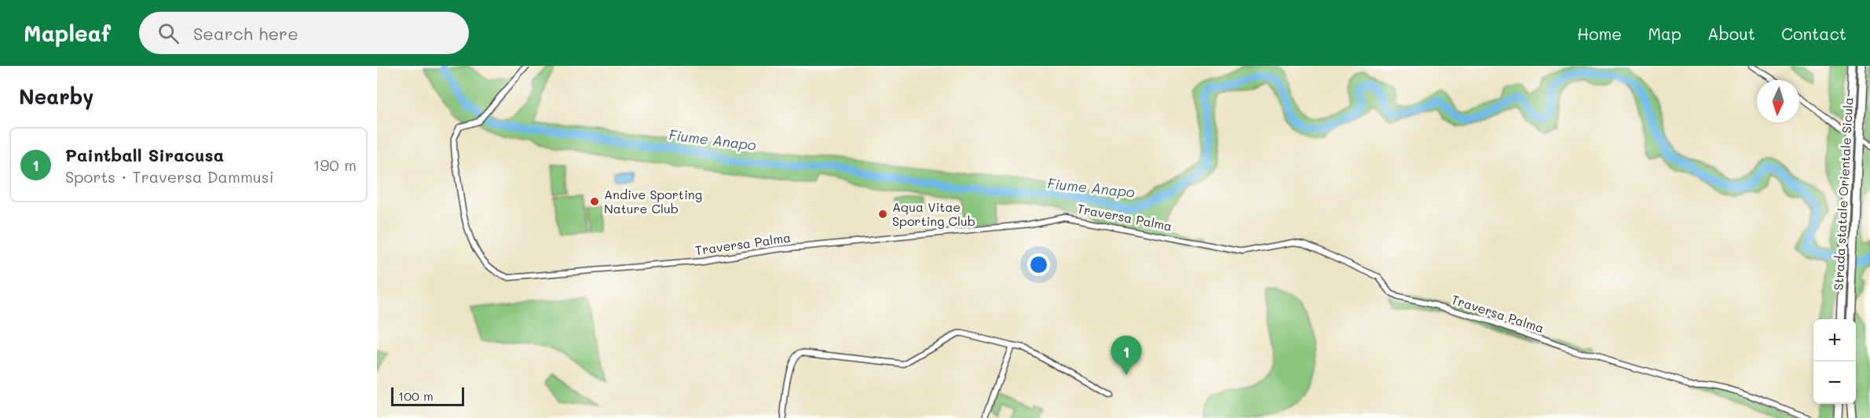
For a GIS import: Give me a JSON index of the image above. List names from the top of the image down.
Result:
{
  "streets": {
    "highway": ["Strada statale Orientale Sicula"],
    "street": ["Traversa Palma"]
  },
  "water": ["Fiume Anapo"],
  "places": ["Andive Sporting Nature Club", "Aqua Vitae Sporting Club"],
  "scale_bar": "100 m",
  "north": "bottom",
  "page": {
    "header": "Mapleaf",
    "search": "Search here",
    "nav": [
      "Home",
      "Map",
      "About",
      "Contact"
    ],
    "heading": "Nearby",
    "list": [
      {
        "mark": "1",
        "name": "Paintball Siracusa",
        "note": "Sports · Traversa Dammusi",
        "value": "190 m"
      }
    ],
    "map_buttons": ["+", "−"],
    "pins": "1",
    "scale": "100 m"
  }
}
